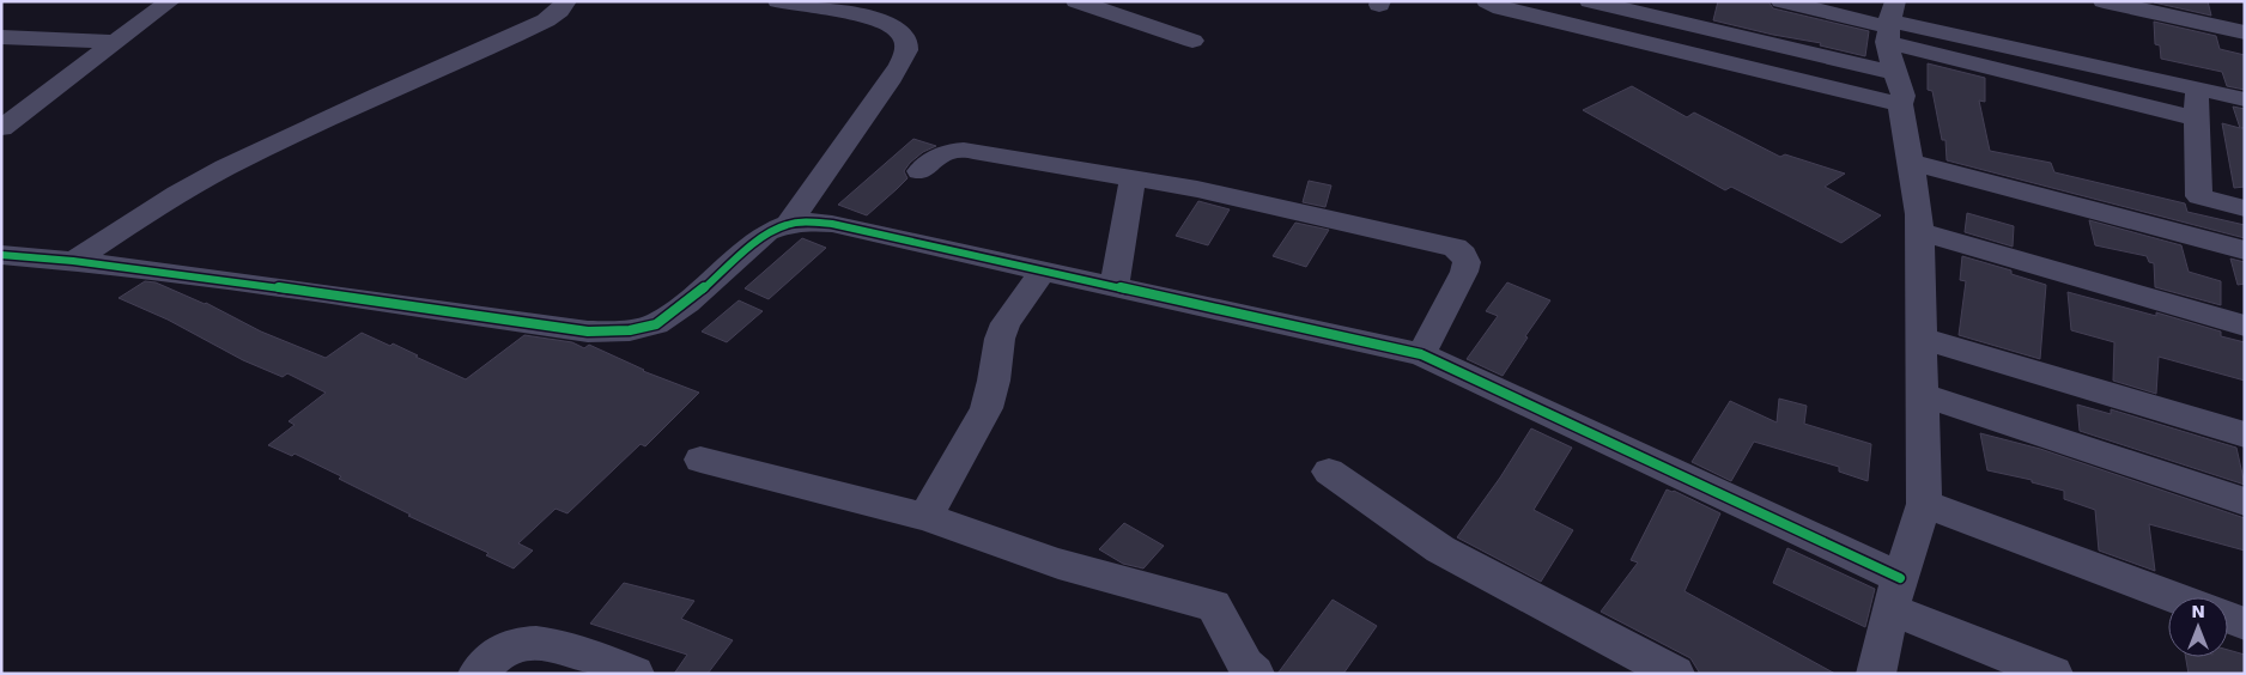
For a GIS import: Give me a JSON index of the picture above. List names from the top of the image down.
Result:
{
  "north": "top"
}
